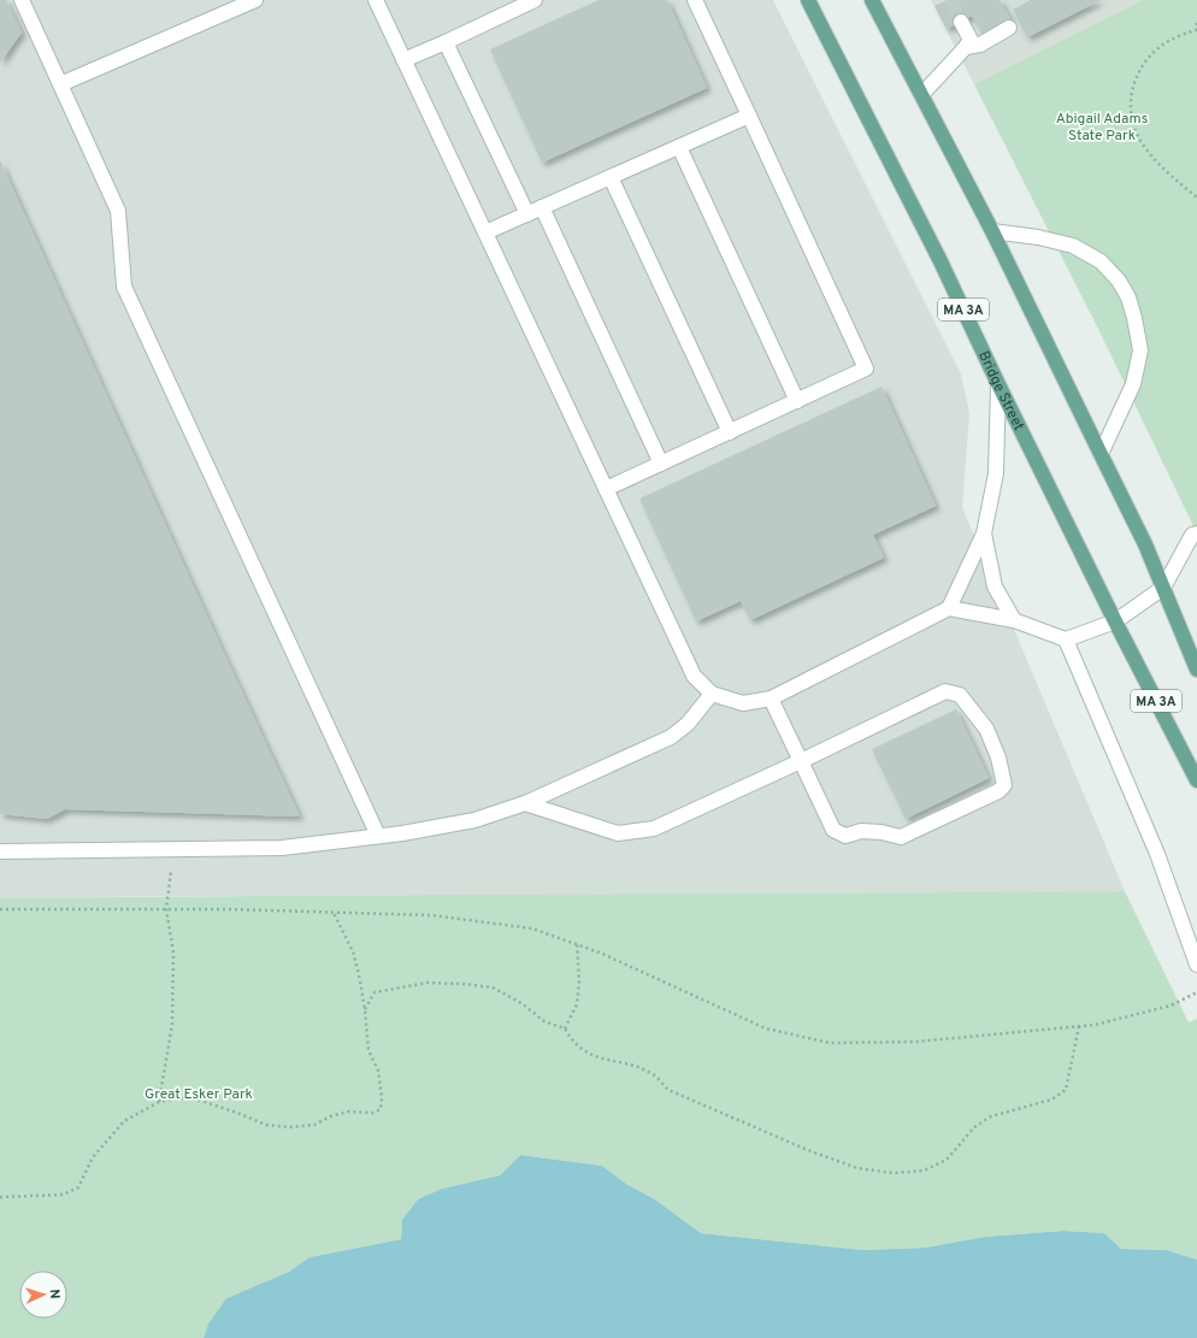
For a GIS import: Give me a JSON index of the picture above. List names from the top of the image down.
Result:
{
  "streets": {
    "main road": ["MA 3A", "Bridge Street"]
  },
  "parks": ["Abigail Adams State Park", "Great Esker Park"],
  "north": "right"
}
